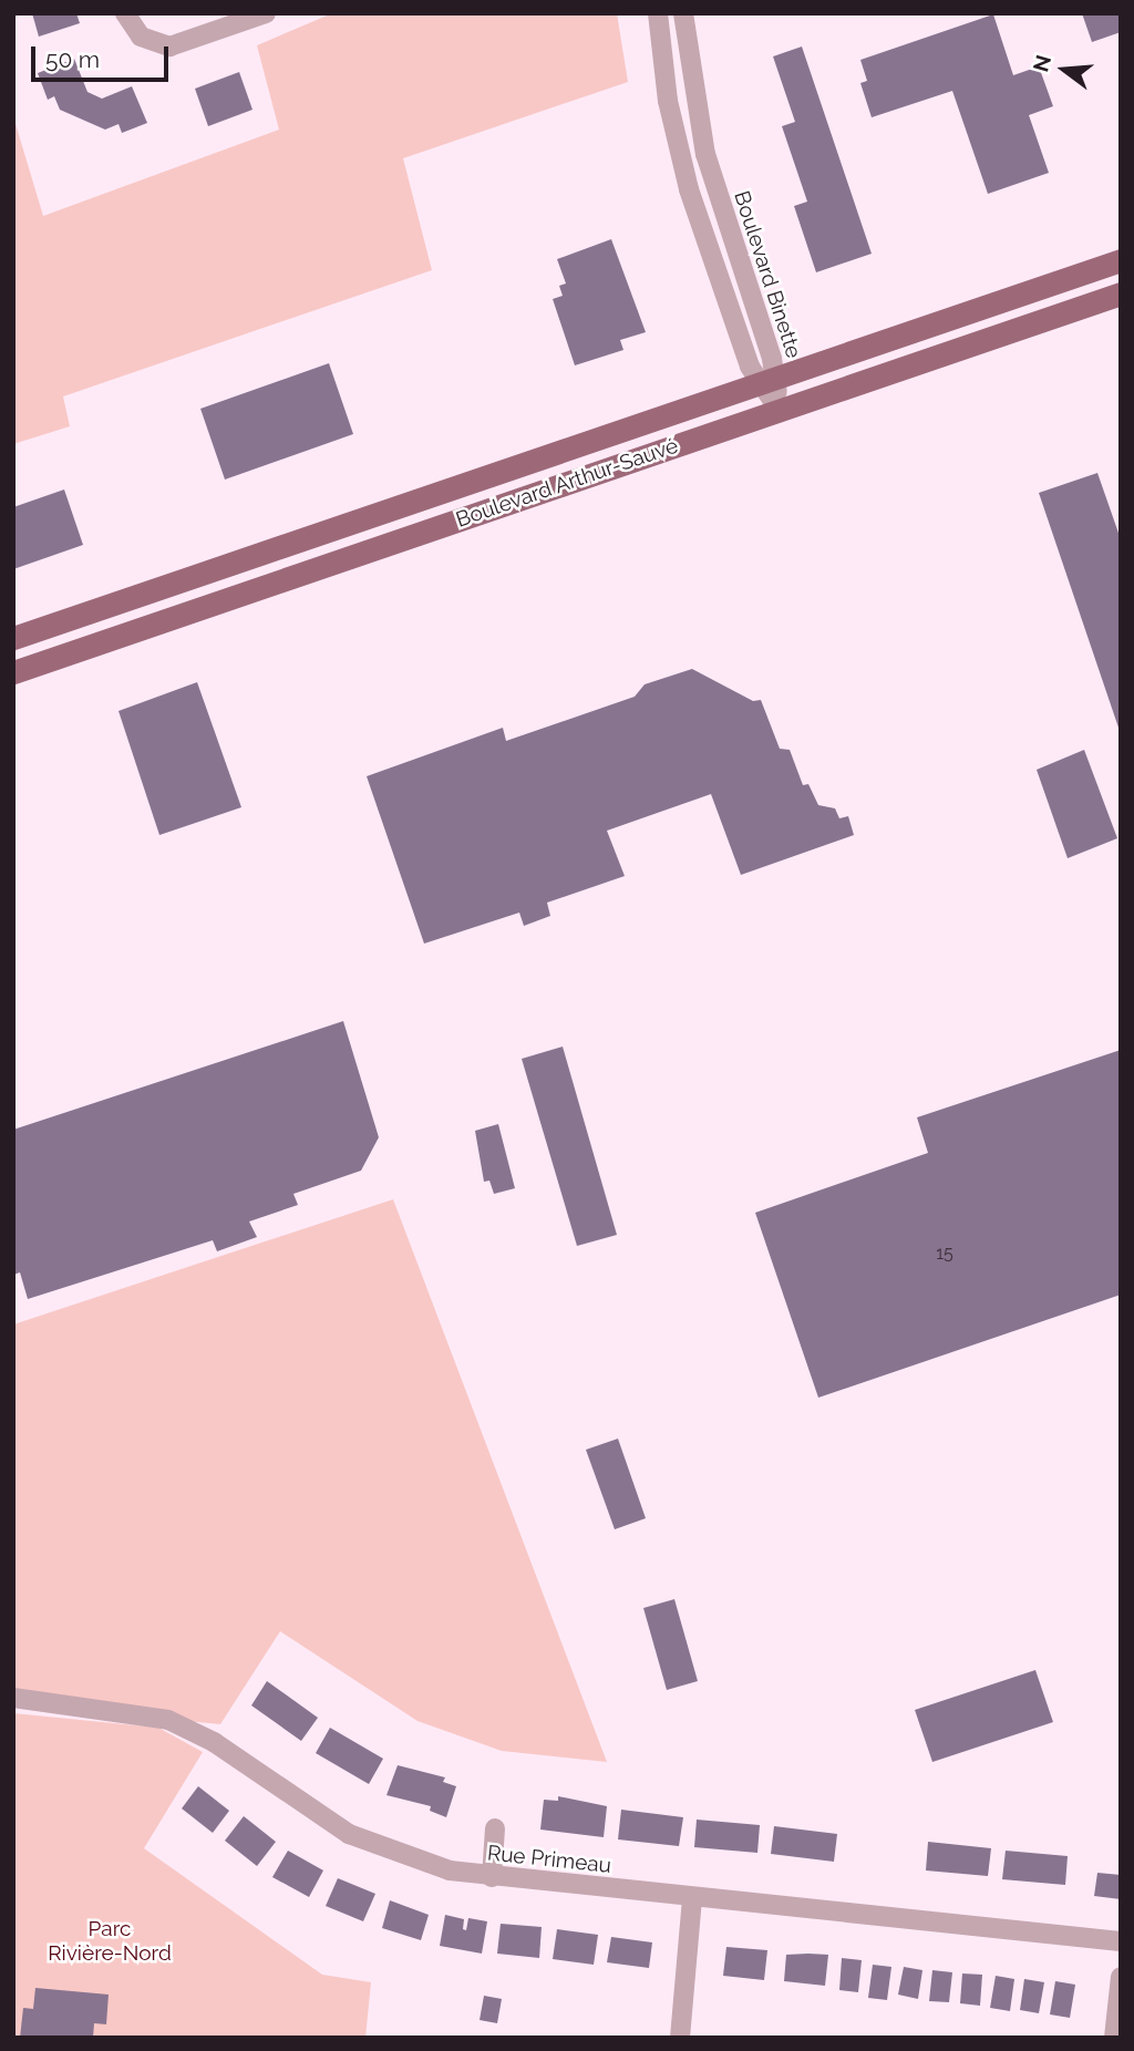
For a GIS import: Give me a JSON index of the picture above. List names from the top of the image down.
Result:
{
  "streets": {
    "main road": ["Boulevard Arthur-Sauvé"],
    "street": ["Boulevard Binette", "Rue Primeau"]
  },
  "crossings": [
    ["Boulevard Binette", "Boulevard Arthur-Sauvé"]
  ],
  "parks": ["Parc Rivière-Nord"],
  "house_numbers": ["15"],
  "scale_bar": "50 m",
  "north": "left"
}
